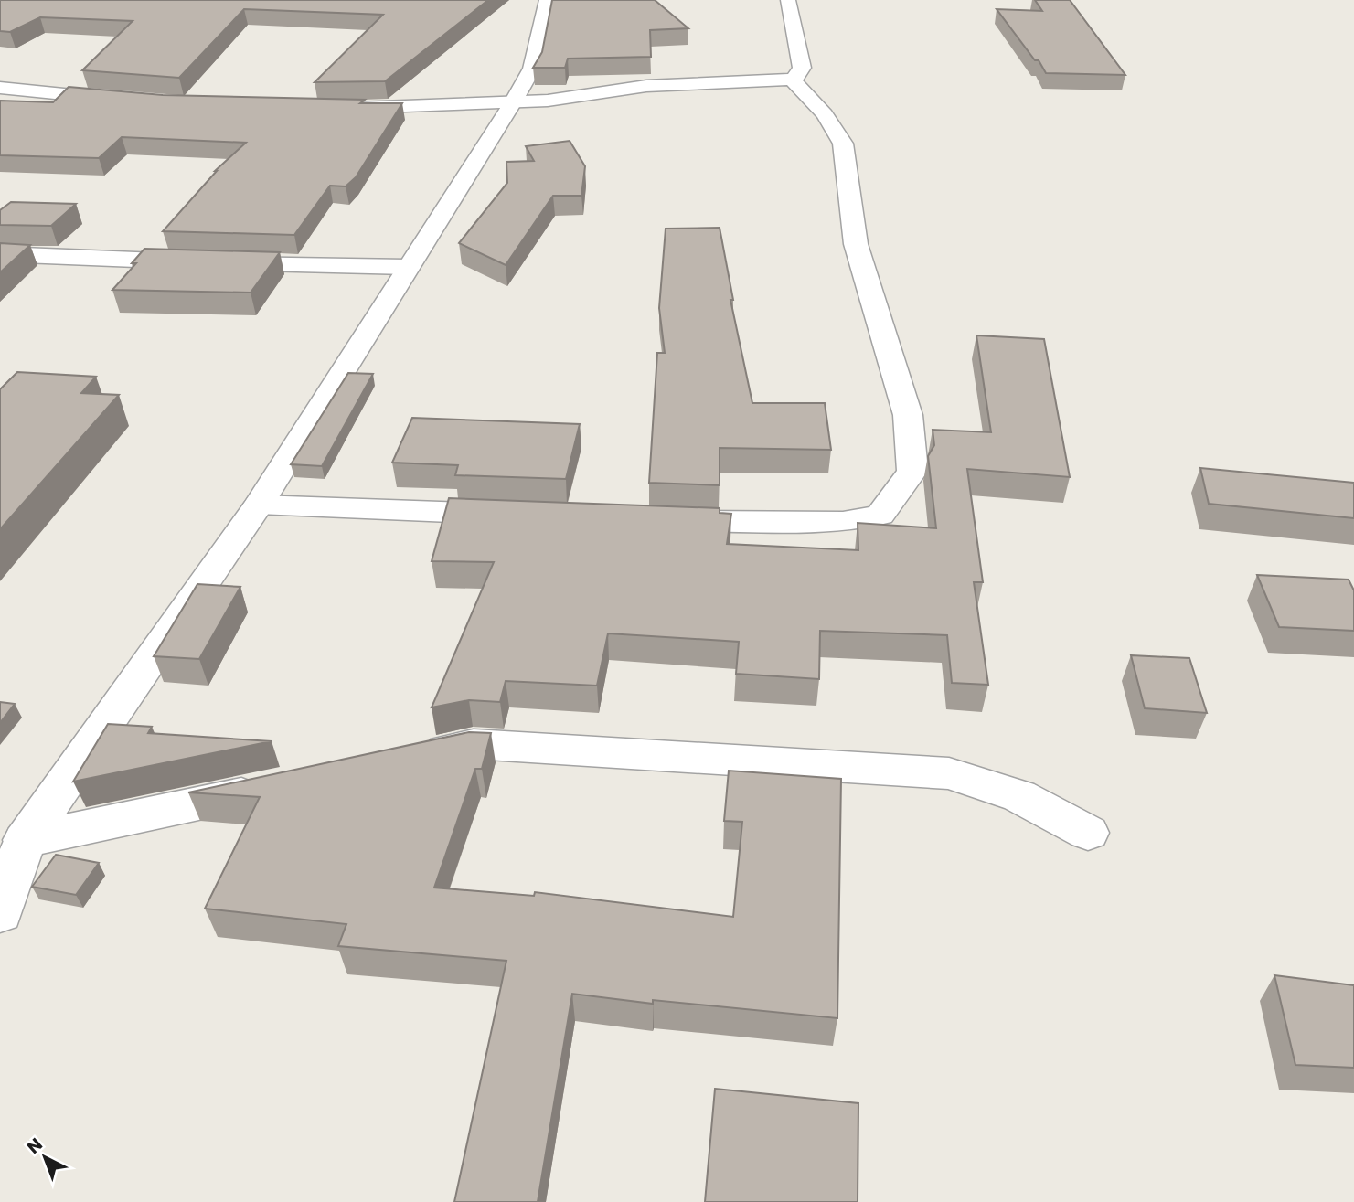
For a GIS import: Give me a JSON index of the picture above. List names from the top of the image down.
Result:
{
  "north": "top left"
}
